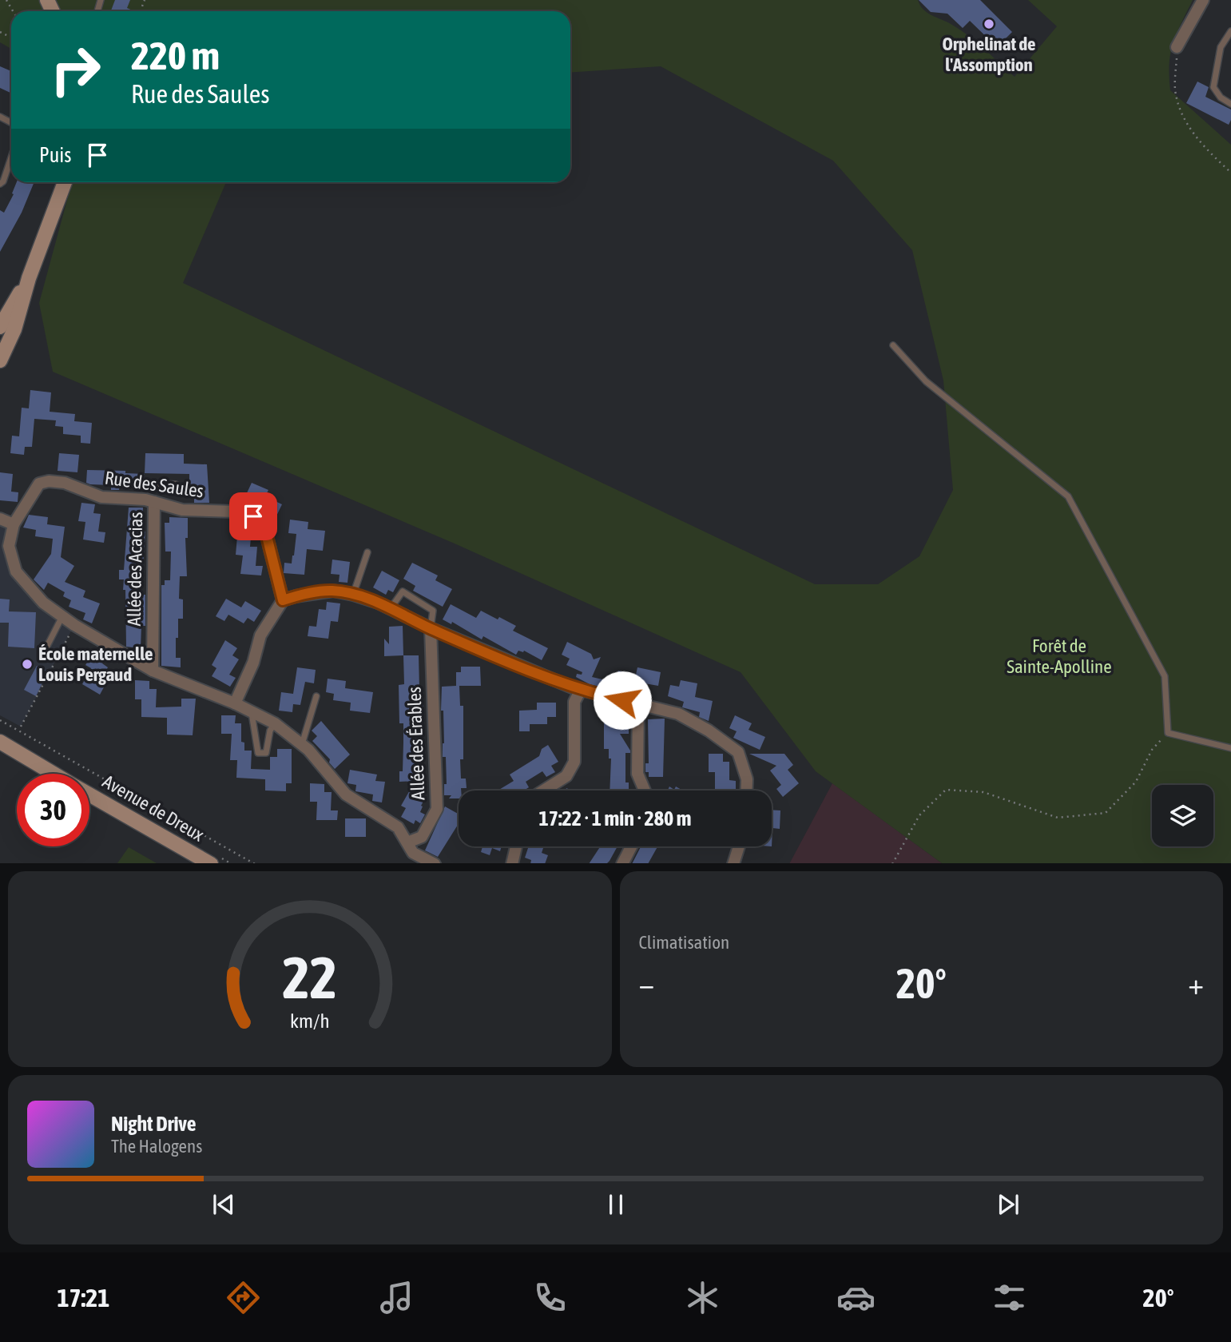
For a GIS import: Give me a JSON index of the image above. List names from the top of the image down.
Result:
{
  "streets": {
    "street": [
      "Rue des Saules",
      "Allée des Acacias",
      "Allée des Érables",
      "Avenue de Dreux"
    ]
  },
  "crossings": [
    ["Rue des Saules", "Allée des Acacias"],
    ["Rue des Saules", "Allée des Érables"]
  ],
  "parks": ["Forêt de Sainte-Apolline"],
  "places": ["Orphelinat de l'Assomption", "École maternelle Louis Pergaud"],
  "page": {
    "turn": ["220 m", "Rue des Saules"],
    "then": "Puis",
    "limit": "30",
    "trip": "17:22 · 1 min · 280 m",
    "tile": "Climatisation",
    "heat": ["−", "20°", "+"],
    "song": ["Night Drive", "The Halogens"],
    "tabs": ["17:21", "20°"],
    "gauge": ["22", "km/h"]
  }
}
